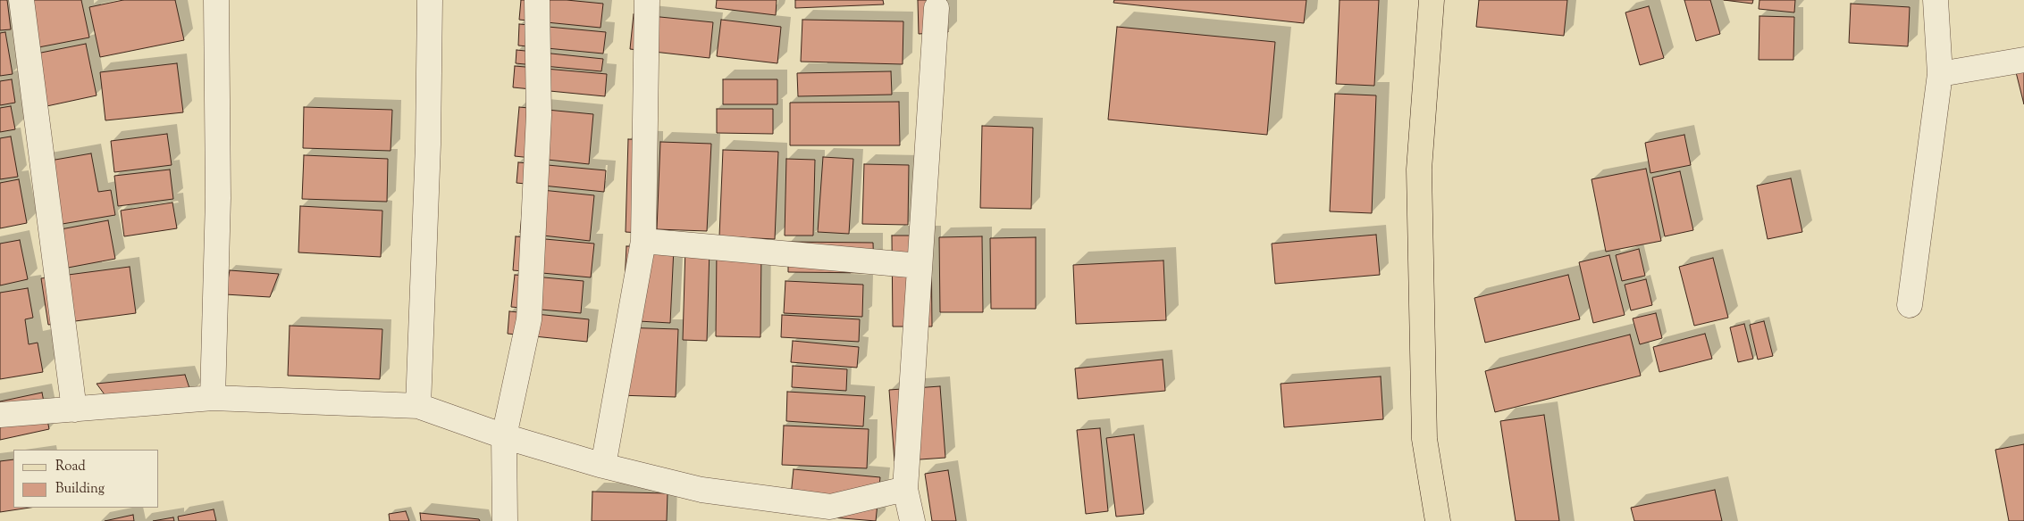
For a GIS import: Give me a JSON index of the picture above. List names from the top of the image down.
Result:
{
  "legend": ["Road", "Building"]
}
